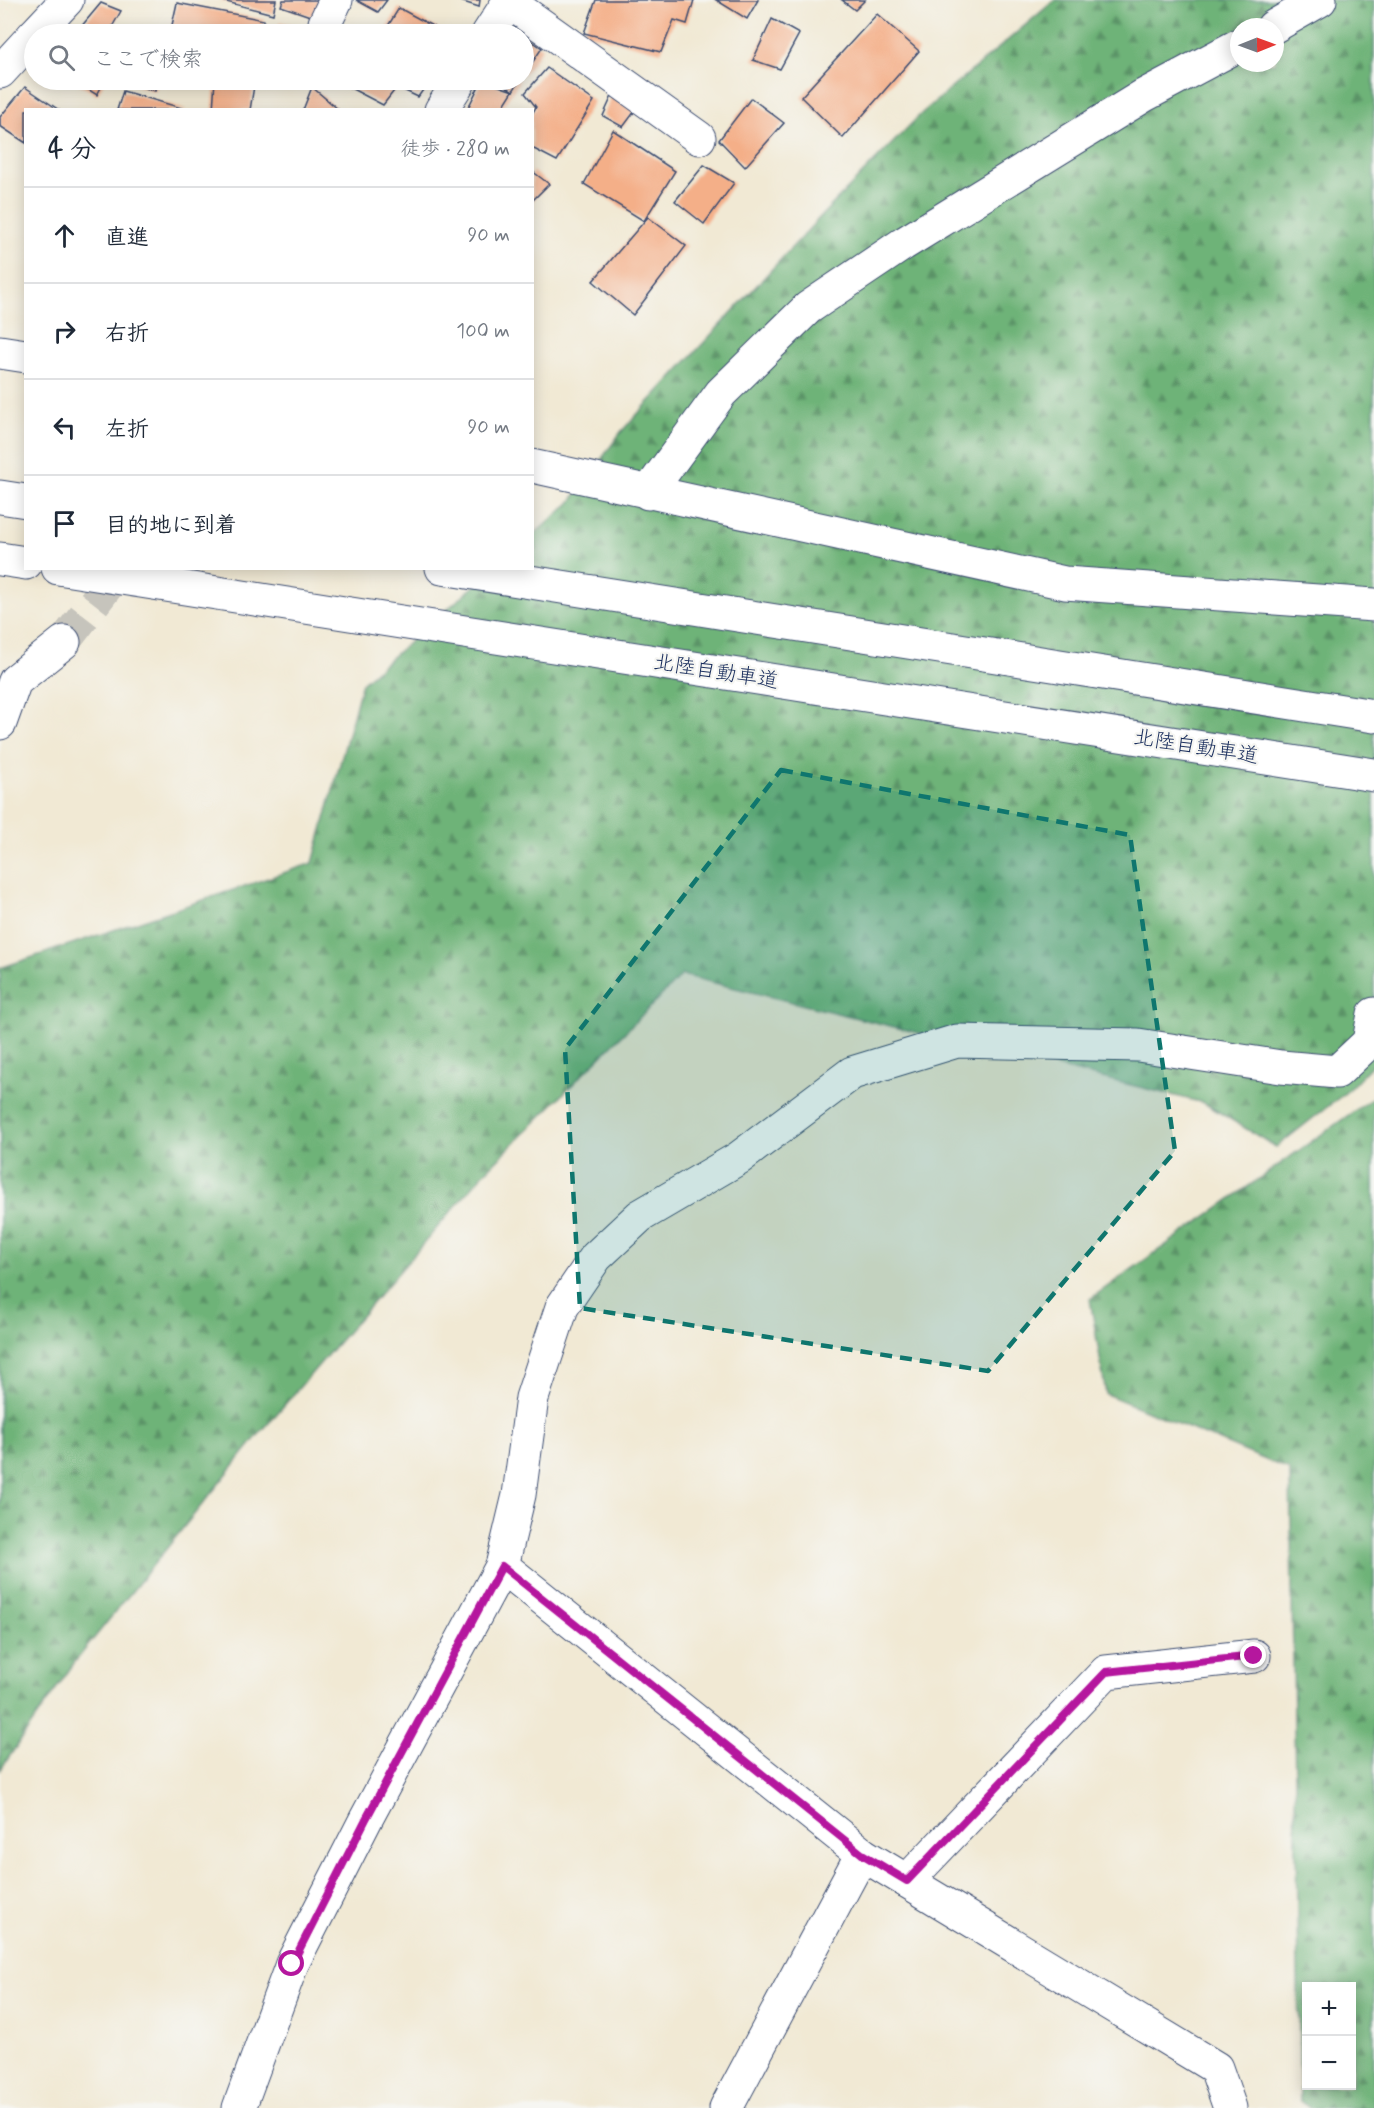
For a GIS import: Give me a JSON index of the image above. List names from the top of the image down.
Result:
{
  "streets": {
    "main road": ["北陸自動車道"]
  },
  "north": "right",
  "page": {
    "search": "ここで検索",
    "heading": ["4 分", "徒歩 · 280 m"],
    "list": [
      ["直進", "90 m"],
      ["右折", "100 m"],
      ["左折", "90 m"],
      "目的地に到着"
    ],
    "map_buttons": ["+", "−"]
  }
}
